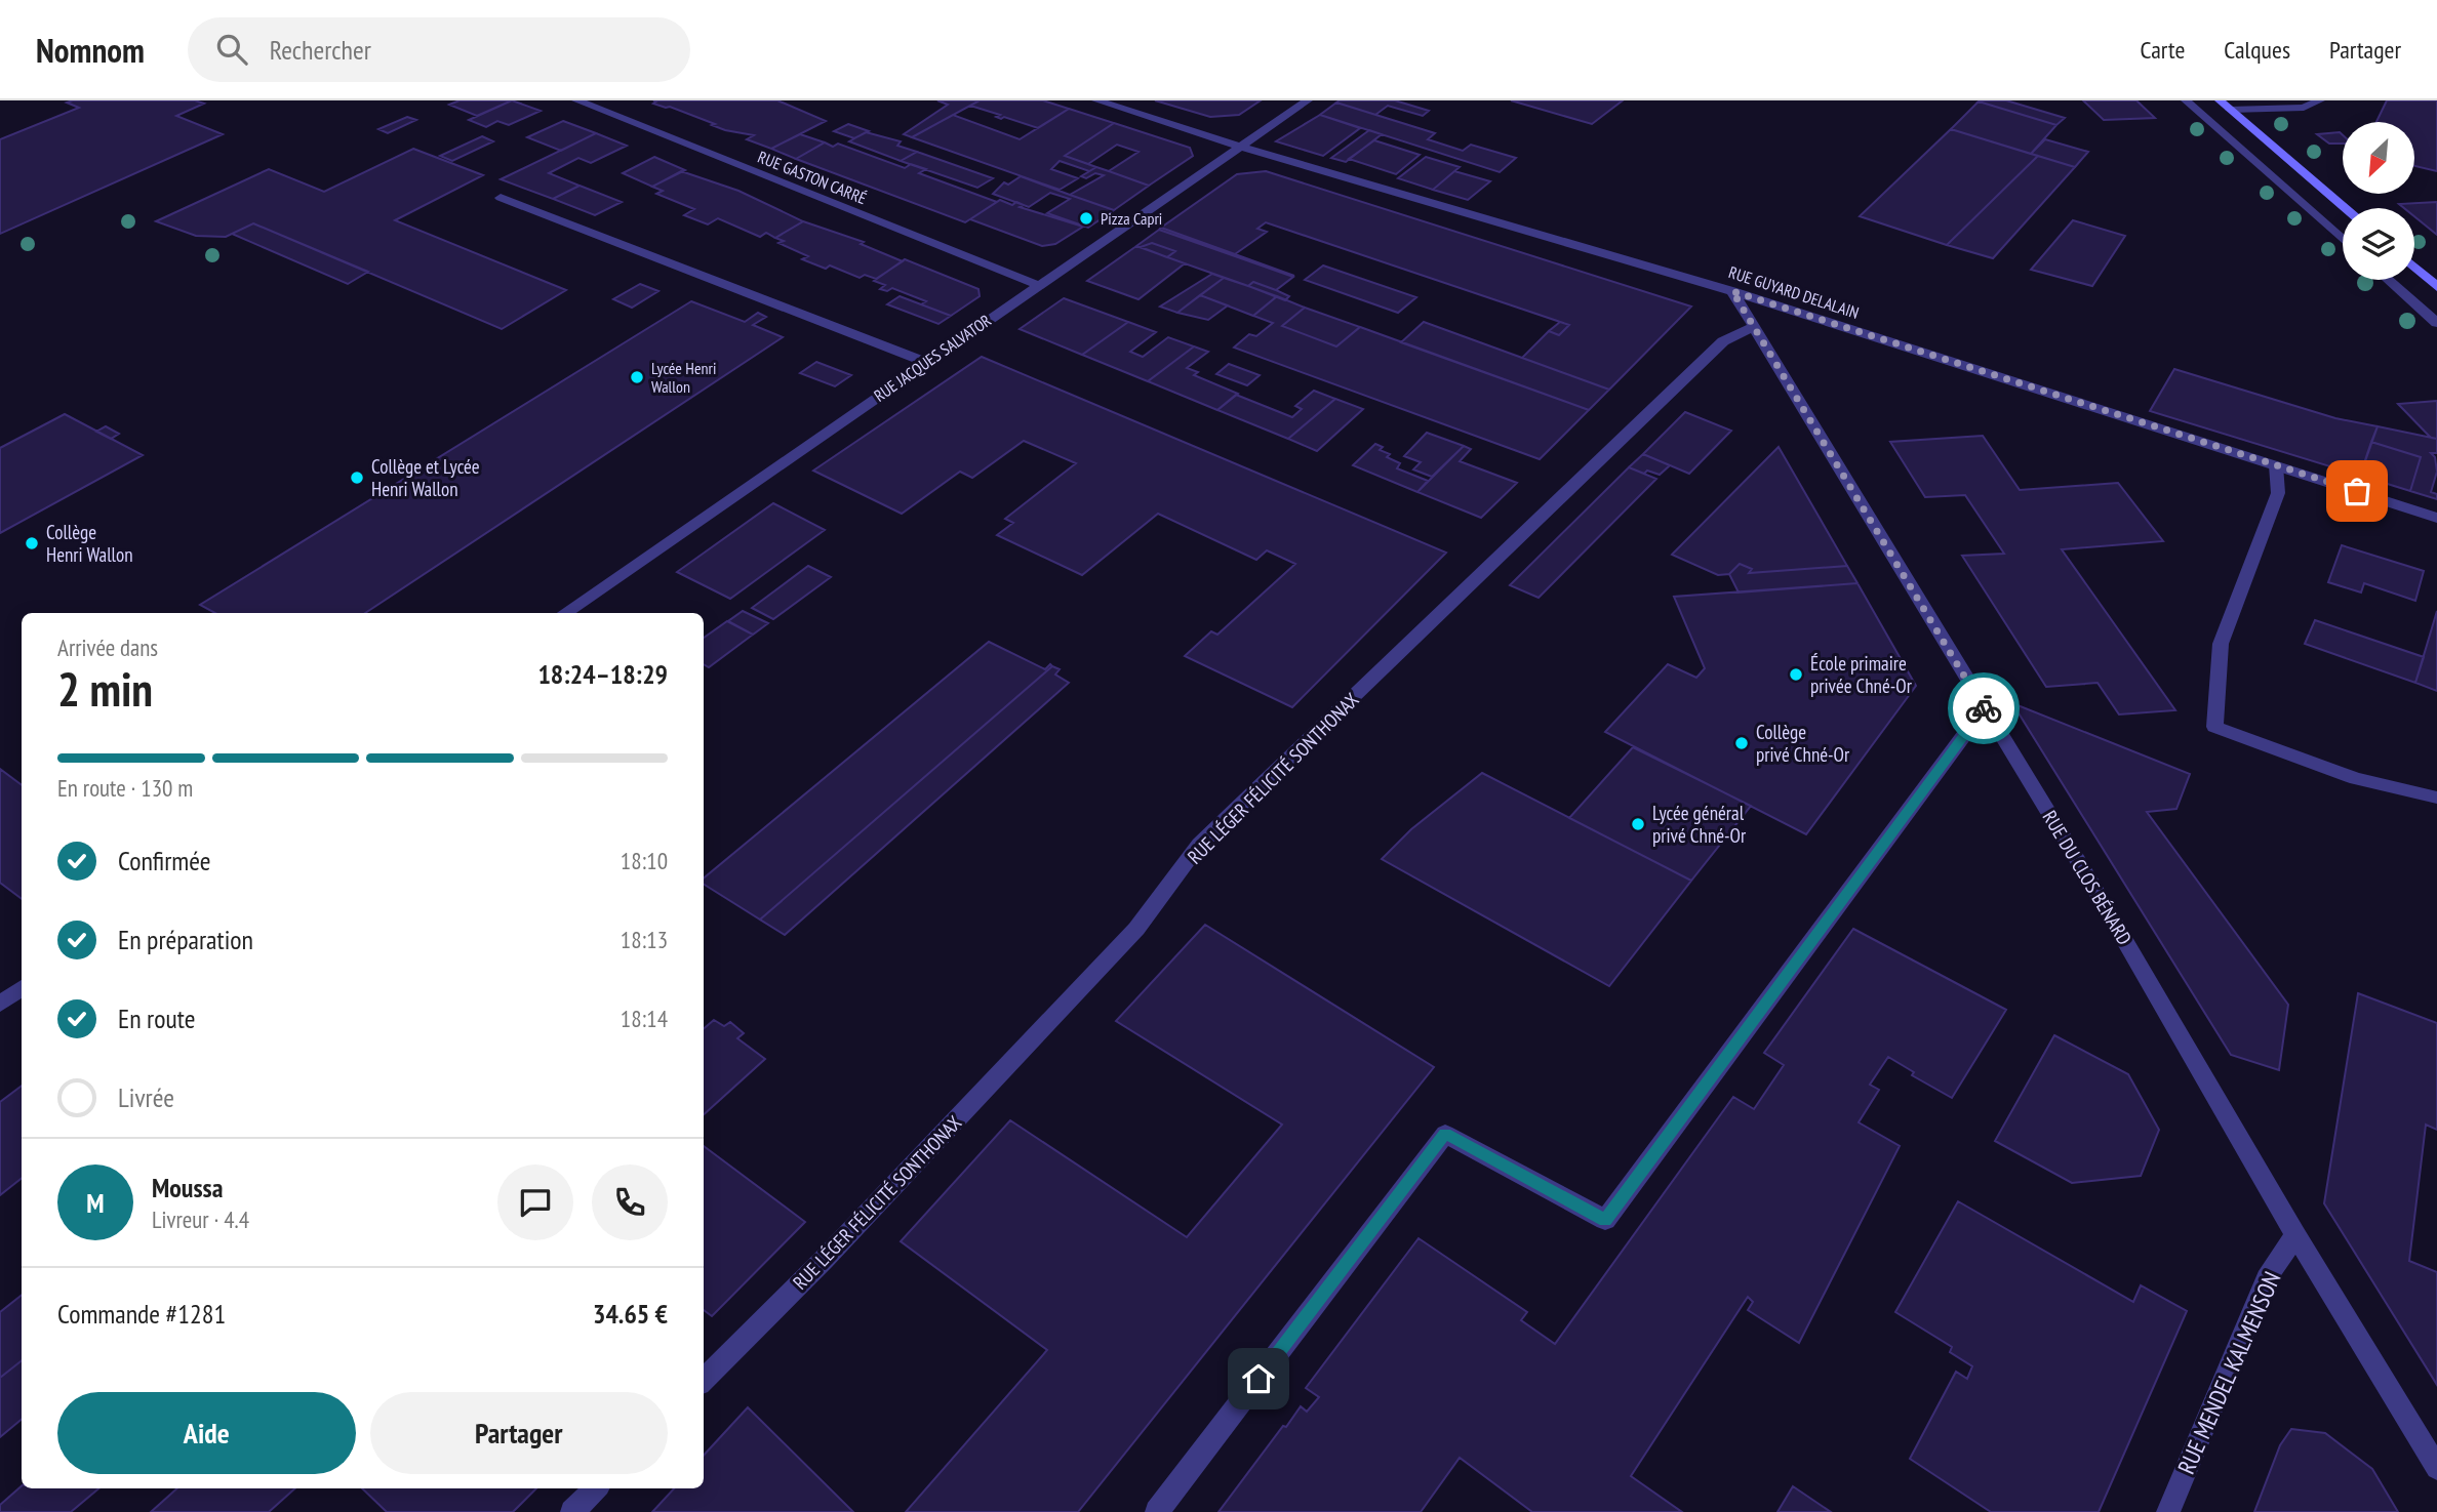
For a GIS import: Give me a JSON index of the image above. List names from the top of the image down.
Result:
{
  "streets": {
    "street": [
      "RUE GASTON CARRÉ",
      "RUE GUYARD DELALAIN",
      "RUE JACQUES SALVATOR",
      "RUE LÉGER FÉLICITÉ SONTHONAX",
      "RUE DU CLOS BÉNARD",
      "RUE MENDEL KALMENSON"
    ]
  },
  "crossings": [
    ["RUE GASTON CARRÉ", "RUE JACQUES SALVATOR"],
    ["RUE GUYARD DELALAIN", "RUE JACQUES SALVATOR"],
    ["RUE GUYARD DELALAIN", "RUE DU CLOS BÉNARD"],
    ["RUE LÉGER FÉLICITÉ SONTHONAX", "RUE DU CLOS BÉNARD"],
    ["RUE DU CLOS BÉNARD", "RUE MENDEL KALMENSON"]
  ],
  "places": [
    "Pizza Capri",
    "Lycée Henri Wallon",
    "Collège et Lycée Henri Wallon",
    "Collège Henri Wallon",
    "École primaire privée Chné-Or",
    "Collège privé Chné-Or",
    "Lycée général privé Chné-Or"
  ],
  "north": "bottom left",
  "page": {
    "header": "Nomnom",
    "search": "Rechercher",
    "nav": ["Carte", "Calques", "Partager"],
    "heading": ["2 min", "Arrivée dans", "18:24–18:29"],
    "panel": [
      "Moussa",
      "Livreur · 4.4",
      "Commande #1281",
      "34.65 €"
    ],
    "bar": "En route · 130 m",
    "list": [
      ["Confirmée", "18:10"],
      ["En préparation", "18:13"],
      ["En route", "18:14"],
      "Livrée"
    ],
    "round": "M",
    "buttons": ["Aide", "Partager"]
  }
}
